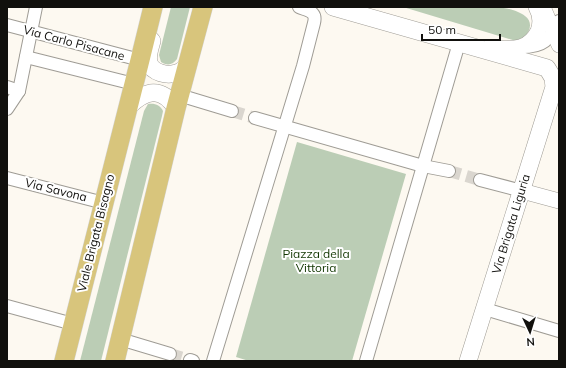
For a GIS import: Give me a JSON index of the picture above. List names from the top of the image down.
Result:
{
  "streets": {
    "main road": ["Via Brigata Liguria", "Viale Brigata Bisagno"],
    "street": ["Via Carlo Pisacane", "Via Savona"]
  },
  "crossings": [
    ["Via Carlo Pisacane", "Viale Brigata Bisagno"],
    ["Via Savona", "Viale Brigata Bisagno"]
  ],
  "parks": ["Piazza della Vittoria"],
  "scale_bar": "50 m",
  "north": "bottom"
}
